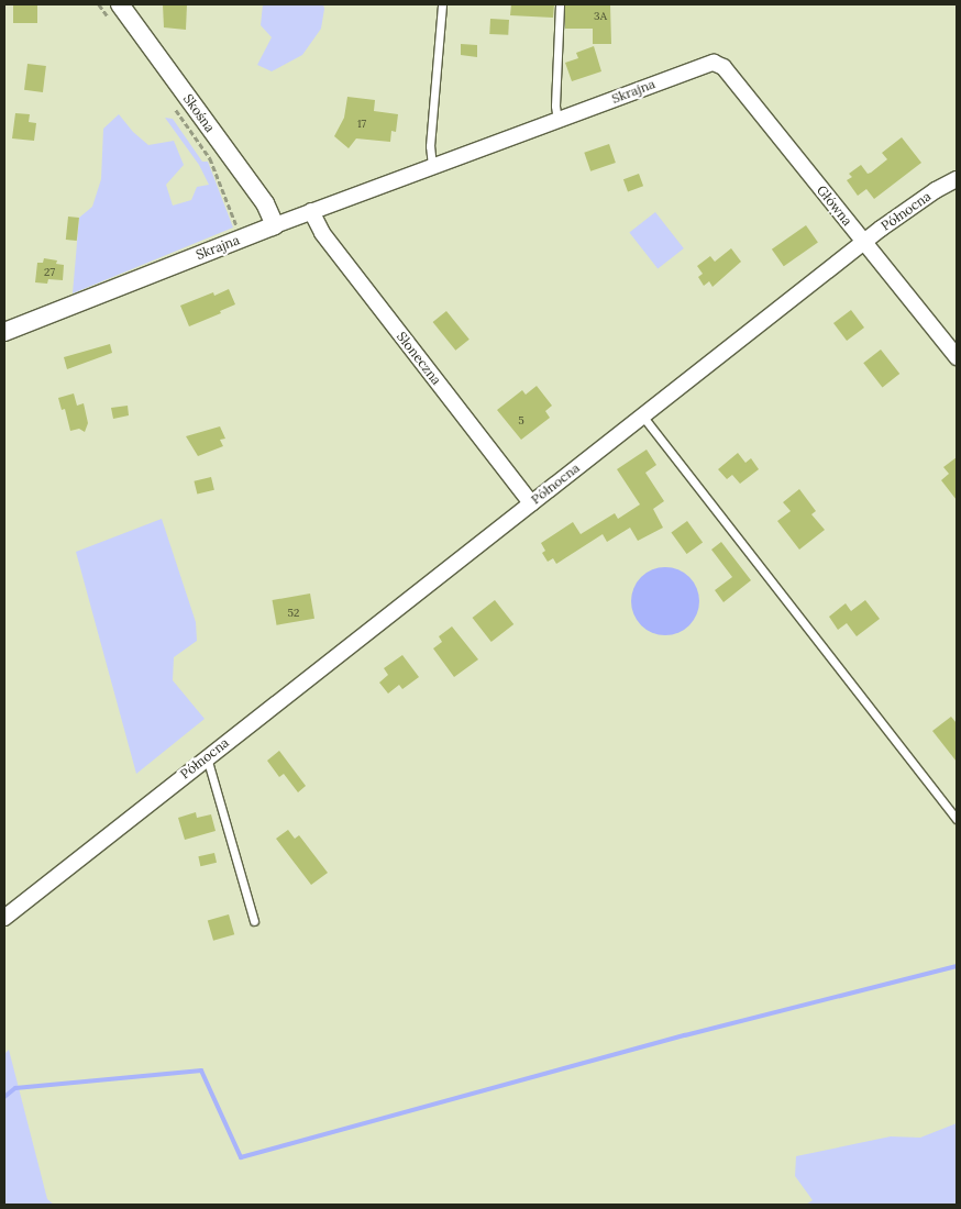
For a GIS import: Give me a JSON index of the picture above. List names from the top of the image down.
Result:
{
  "streets": {
    "street": [
      "Skrajna",
      "Skośna",
      "Główna",
      "Północna",
      "Słoneczna"
    ]
  },
  "crossings": [
    ["Skrajna", "Skośna"],
    ["Skrajna", "Główna"],
    ["Skrajna", "Słoneczna"],
    ["Główna", "Północna"],
    ["Północna", "Słoneczna"]
  ],
  "house_numbers": [
    "3A",
    "17",
    "27",
    "5",
    "52"
  ]
}
